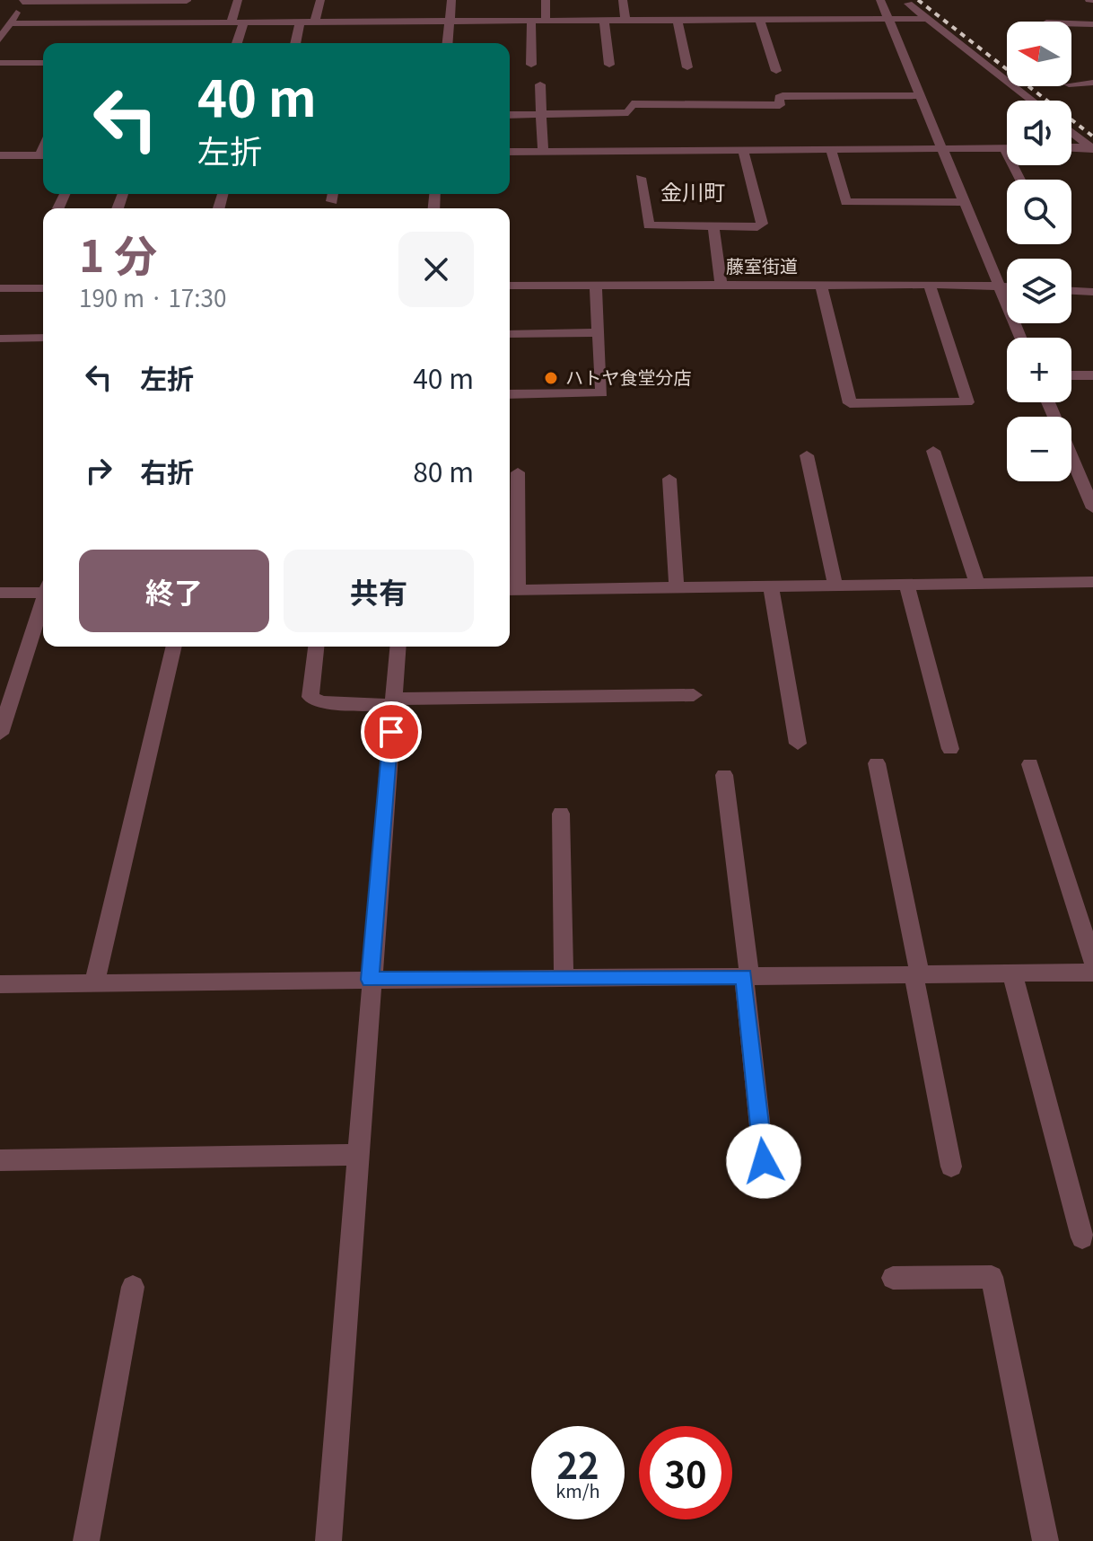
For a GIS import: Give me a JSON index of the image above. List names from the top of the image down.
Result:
{
  "streets": {
    "street": ["藤室街道"]
  },
  "districts": ["金川町"],
  "places": ["ハトヤ食堂分店"],
  "north": "left",
  "page": {
    "map_buttons": ["+", "−"],
    "turn": ["40 m", "左折"],
    "heading": ["1 分", "190 m · 17:30"],
    "list": [
      {
        "name": "左折",
        "value": "40 m"
      },
      {
        "name": "右折",
        "value": "80 m"
      }
    ],
    "buttons": ["終了", "共有"],
    "speed": "22 km/h",
    "limit": "30"
  }
}
